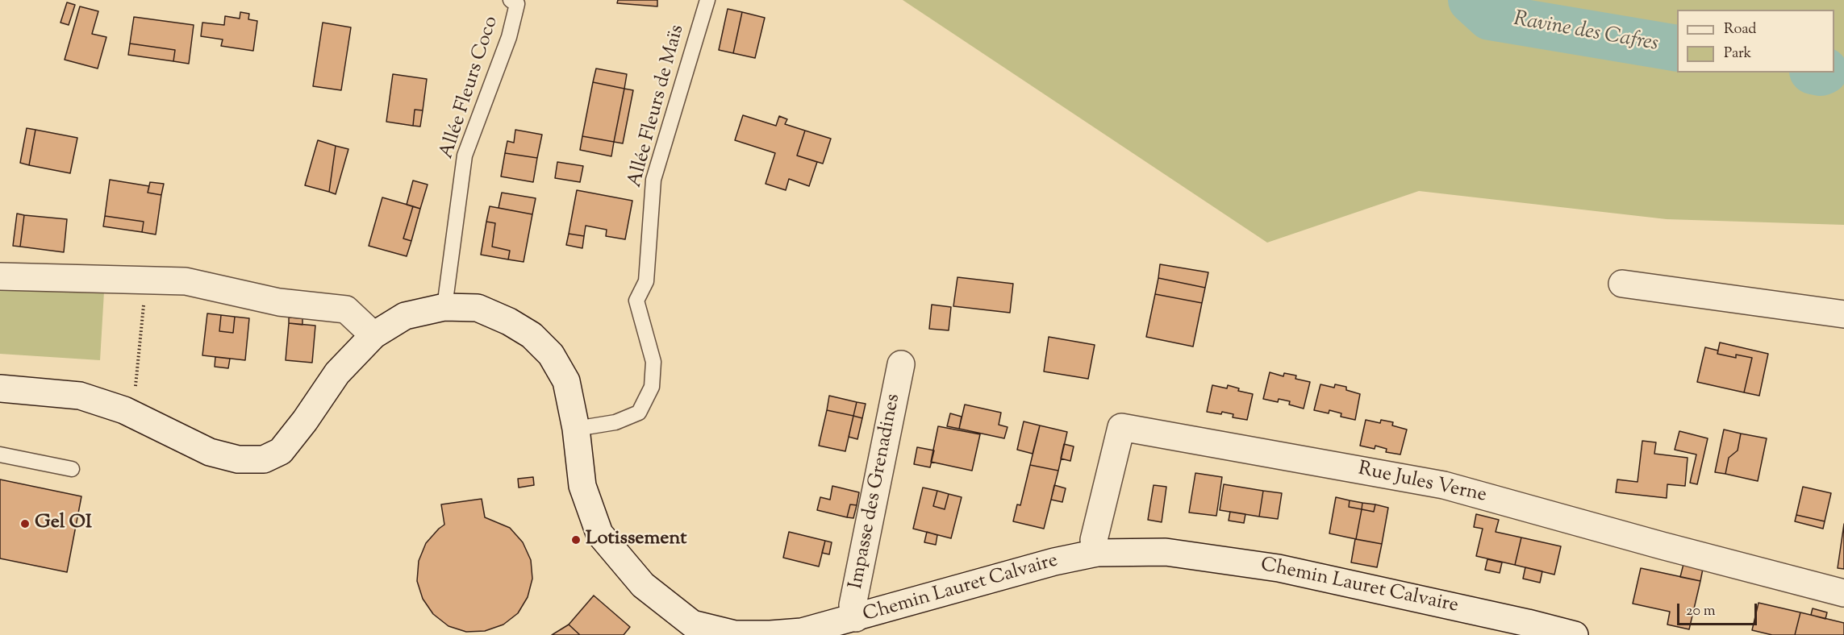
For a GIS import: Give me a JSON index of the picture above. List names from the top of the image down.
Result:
{
  "streets": {
    "main road": ["Rue Jules Verne", "Impasse des Grenadines", "Chemin Lauret Calvaire"],
    "lane": ["Allée Fleurs Coco", "Allée Fleurs de Maïs"]
  },
  "crossings": [
    ["Allée Fleurs Coco", "Chemin Lauret Calvaire"],
    ["Allée Fleurs de Maïs", "Chemin Lauret Calvaire"],
    ["Rue Jules Verne", "Chemin Lauret Calvaire"],
    ["Impasse des Grenadines", "Chemin Lauret Calvaire"]
  ],
  "water": ["Ravine des Cafres"],
  "places": ["Gel OI", "Lotissement"],
  "legend": ["Road", "Park"],
  "scale_bar": "20 m"
}
